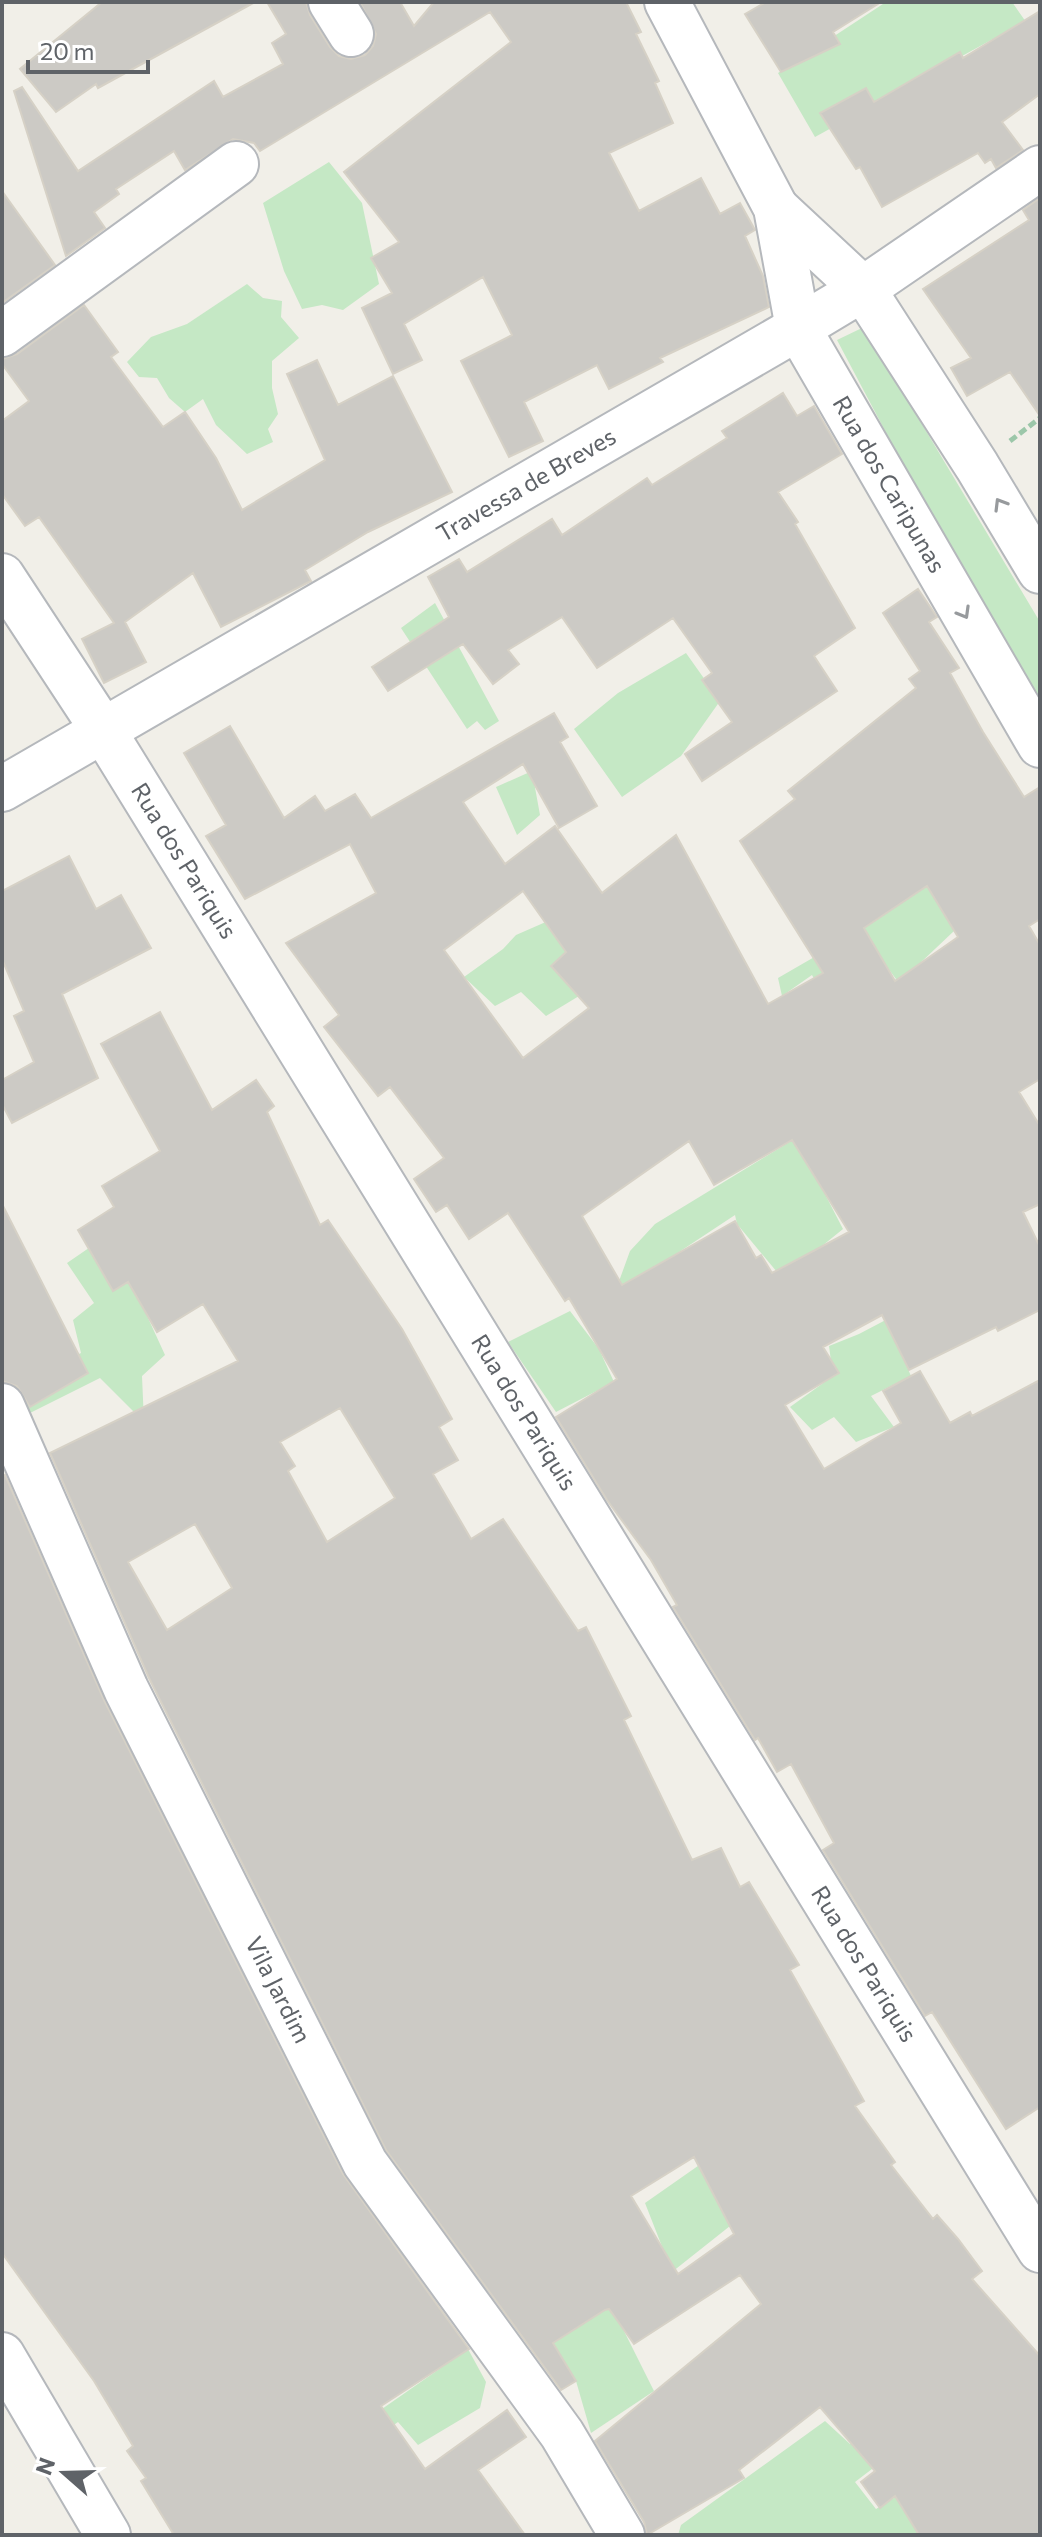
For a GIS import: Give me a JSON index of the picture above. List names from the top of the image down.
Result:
{
  "streets": {
    "street": [
      "Rua dos Caripunas",
      "Travessa de Breves",
      "Rua dos Pariquis",
      "Vila Jardim"
    ]
  },
  "crossings": [
    ["Rua dos Caripunas", "Travessa de Breves"],
    ["Travessa de Breves", "Rua dos Pariquis"]
  ],
  "scale_bar": "20 m",
  "north": "left"
}
